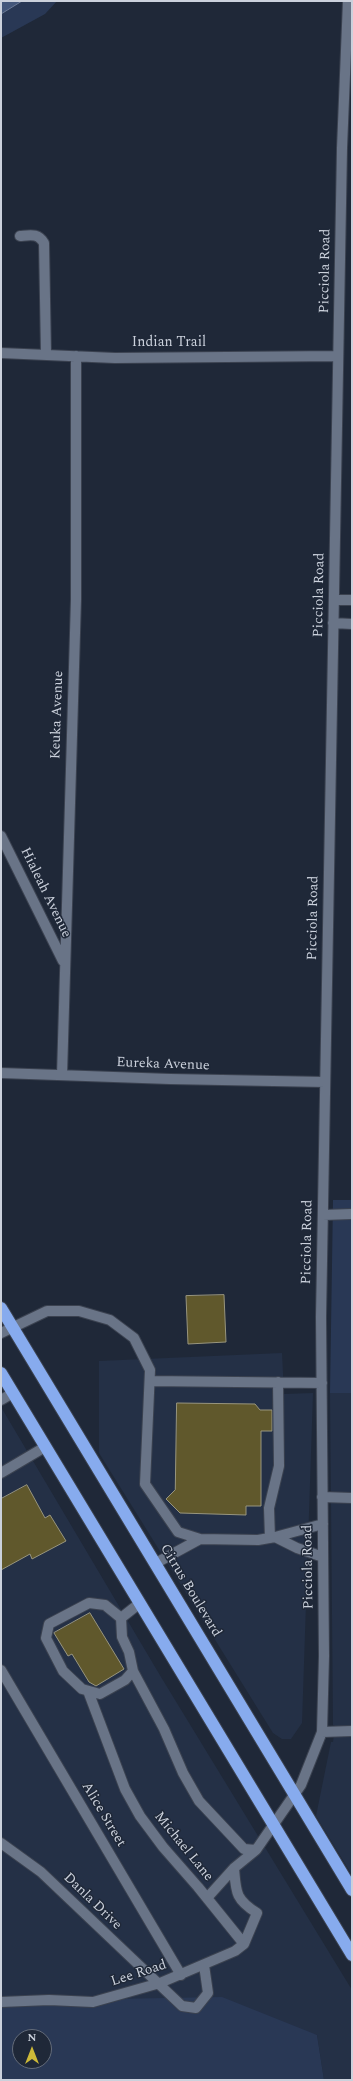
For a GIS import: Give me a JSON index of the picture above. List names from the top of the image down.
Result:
{
  "streets": {
    "highway": ["Citrus Boulevard"],
    "street": [
      "Picciola Road",
      "Indian Trail",
      "Keuka Avenue",
      "Hialeah Avenue",
      "Eureka Avenue",
      "Alice Street",
      "Michael Lane",
      "Danla Drive",
      "Lee Road"
    ]
  },
  "crossings": [
    ["Picciola Road", "Indian Trail"],
    ["Picciola Road", "Eureka Avenue"],
    ["Picciola Road", "Citrus Boulevard"],
    ["Indian Trail", "Keuka Avenue"],
    ["Keuka Avenue", "Hialeah Avenue"],
    ["Keuka Avenue", "Eureka Avenue"],
    ["Alice Street", "Lee Road"],
    ["Michael Lane", "Lee Road"],
    ["Danla Drive", "Lee Road"]
  ],
  "north": "top"
}
